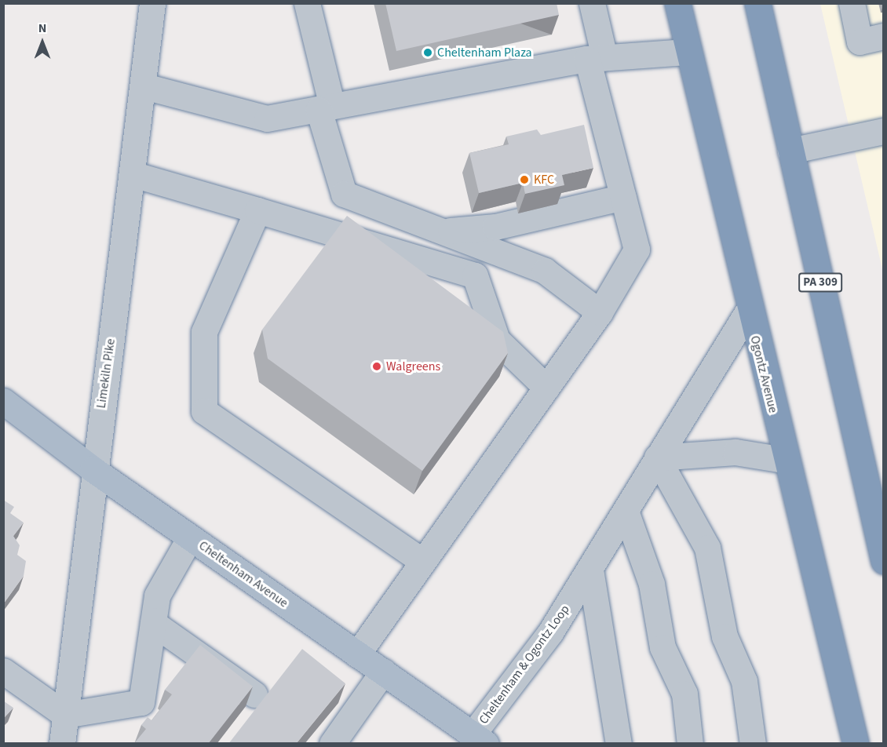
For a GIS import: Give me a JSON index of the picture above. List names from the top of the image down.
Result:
{
  "streets": {
    "highway": ["PA 309", "Ogontz Avenue"],
    "main road": ["Cheltenham Avenue"],
    "street": ["Limekiln Pike", "Cheltenham & Ogontz Loop"]
  },
  "crossings": [
    ["Limekiln Pike", "Cheltenham Avenue"],
    ["Ogontz Avenue", "Cheltenham & Ogontz Loop"],
    ["Cheltenham Avenue", "Cheltenham & Ogontz Loop"]
  ],
  "places": ["Cheltenham Plaza", "KFC", "Walgreens"],
  "north": "top"
}
